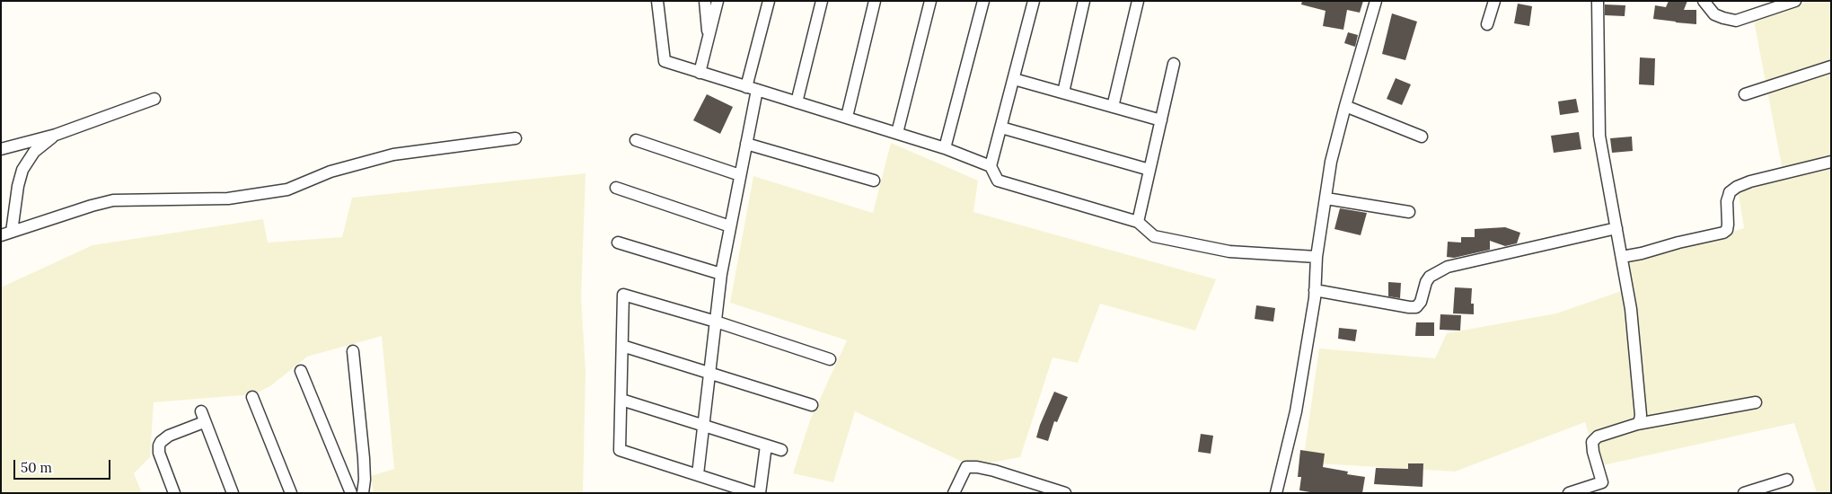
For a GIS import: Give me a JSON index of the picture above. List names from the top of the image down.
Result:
{
  "scale_bar": "50 m"
}
